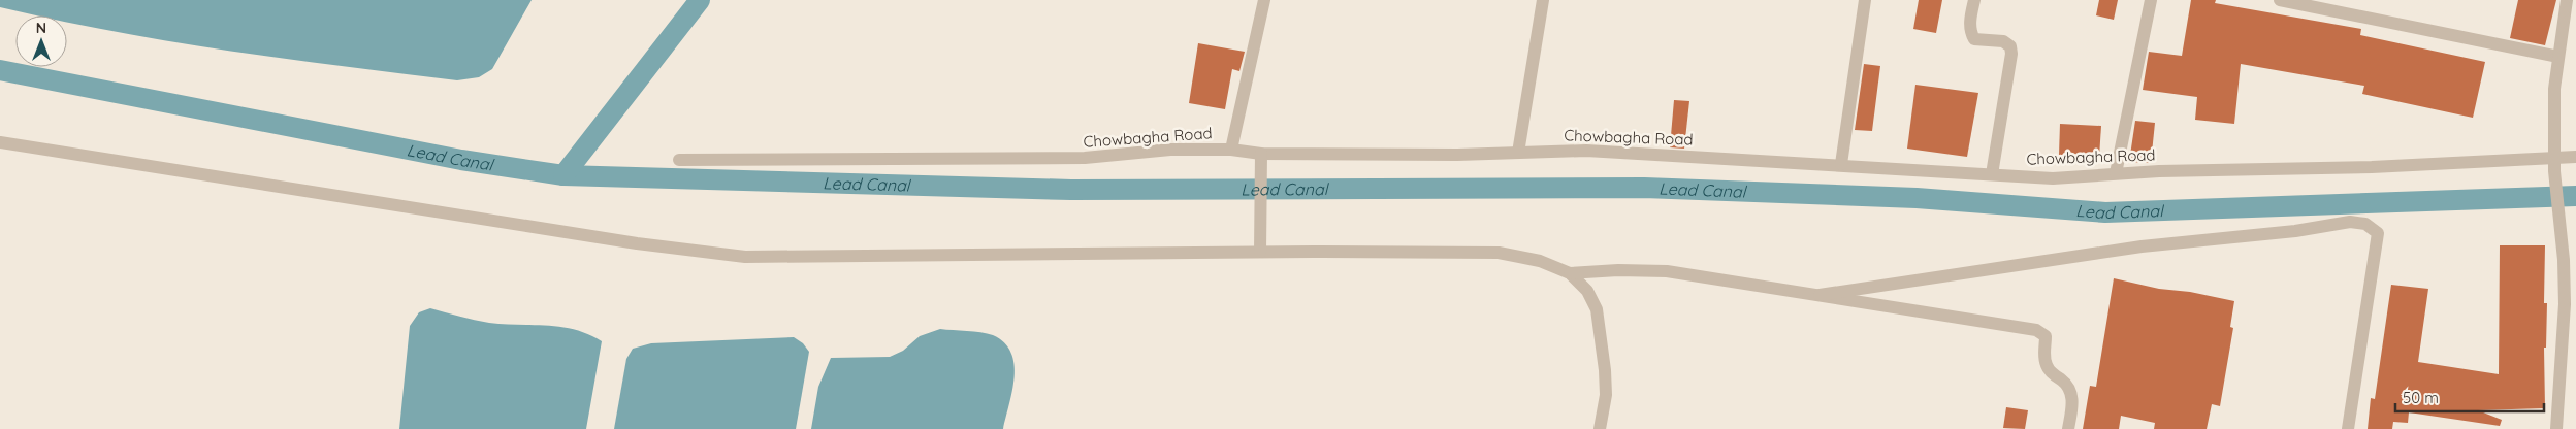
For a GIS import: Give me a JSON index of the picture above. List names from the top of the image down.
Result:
{
  "streets": {
    "street": ["Chowbagha Road"]
  },
  "water": ["Lead Canal"],
  "scale_bar": "50 m",
  "north": "top"
}
